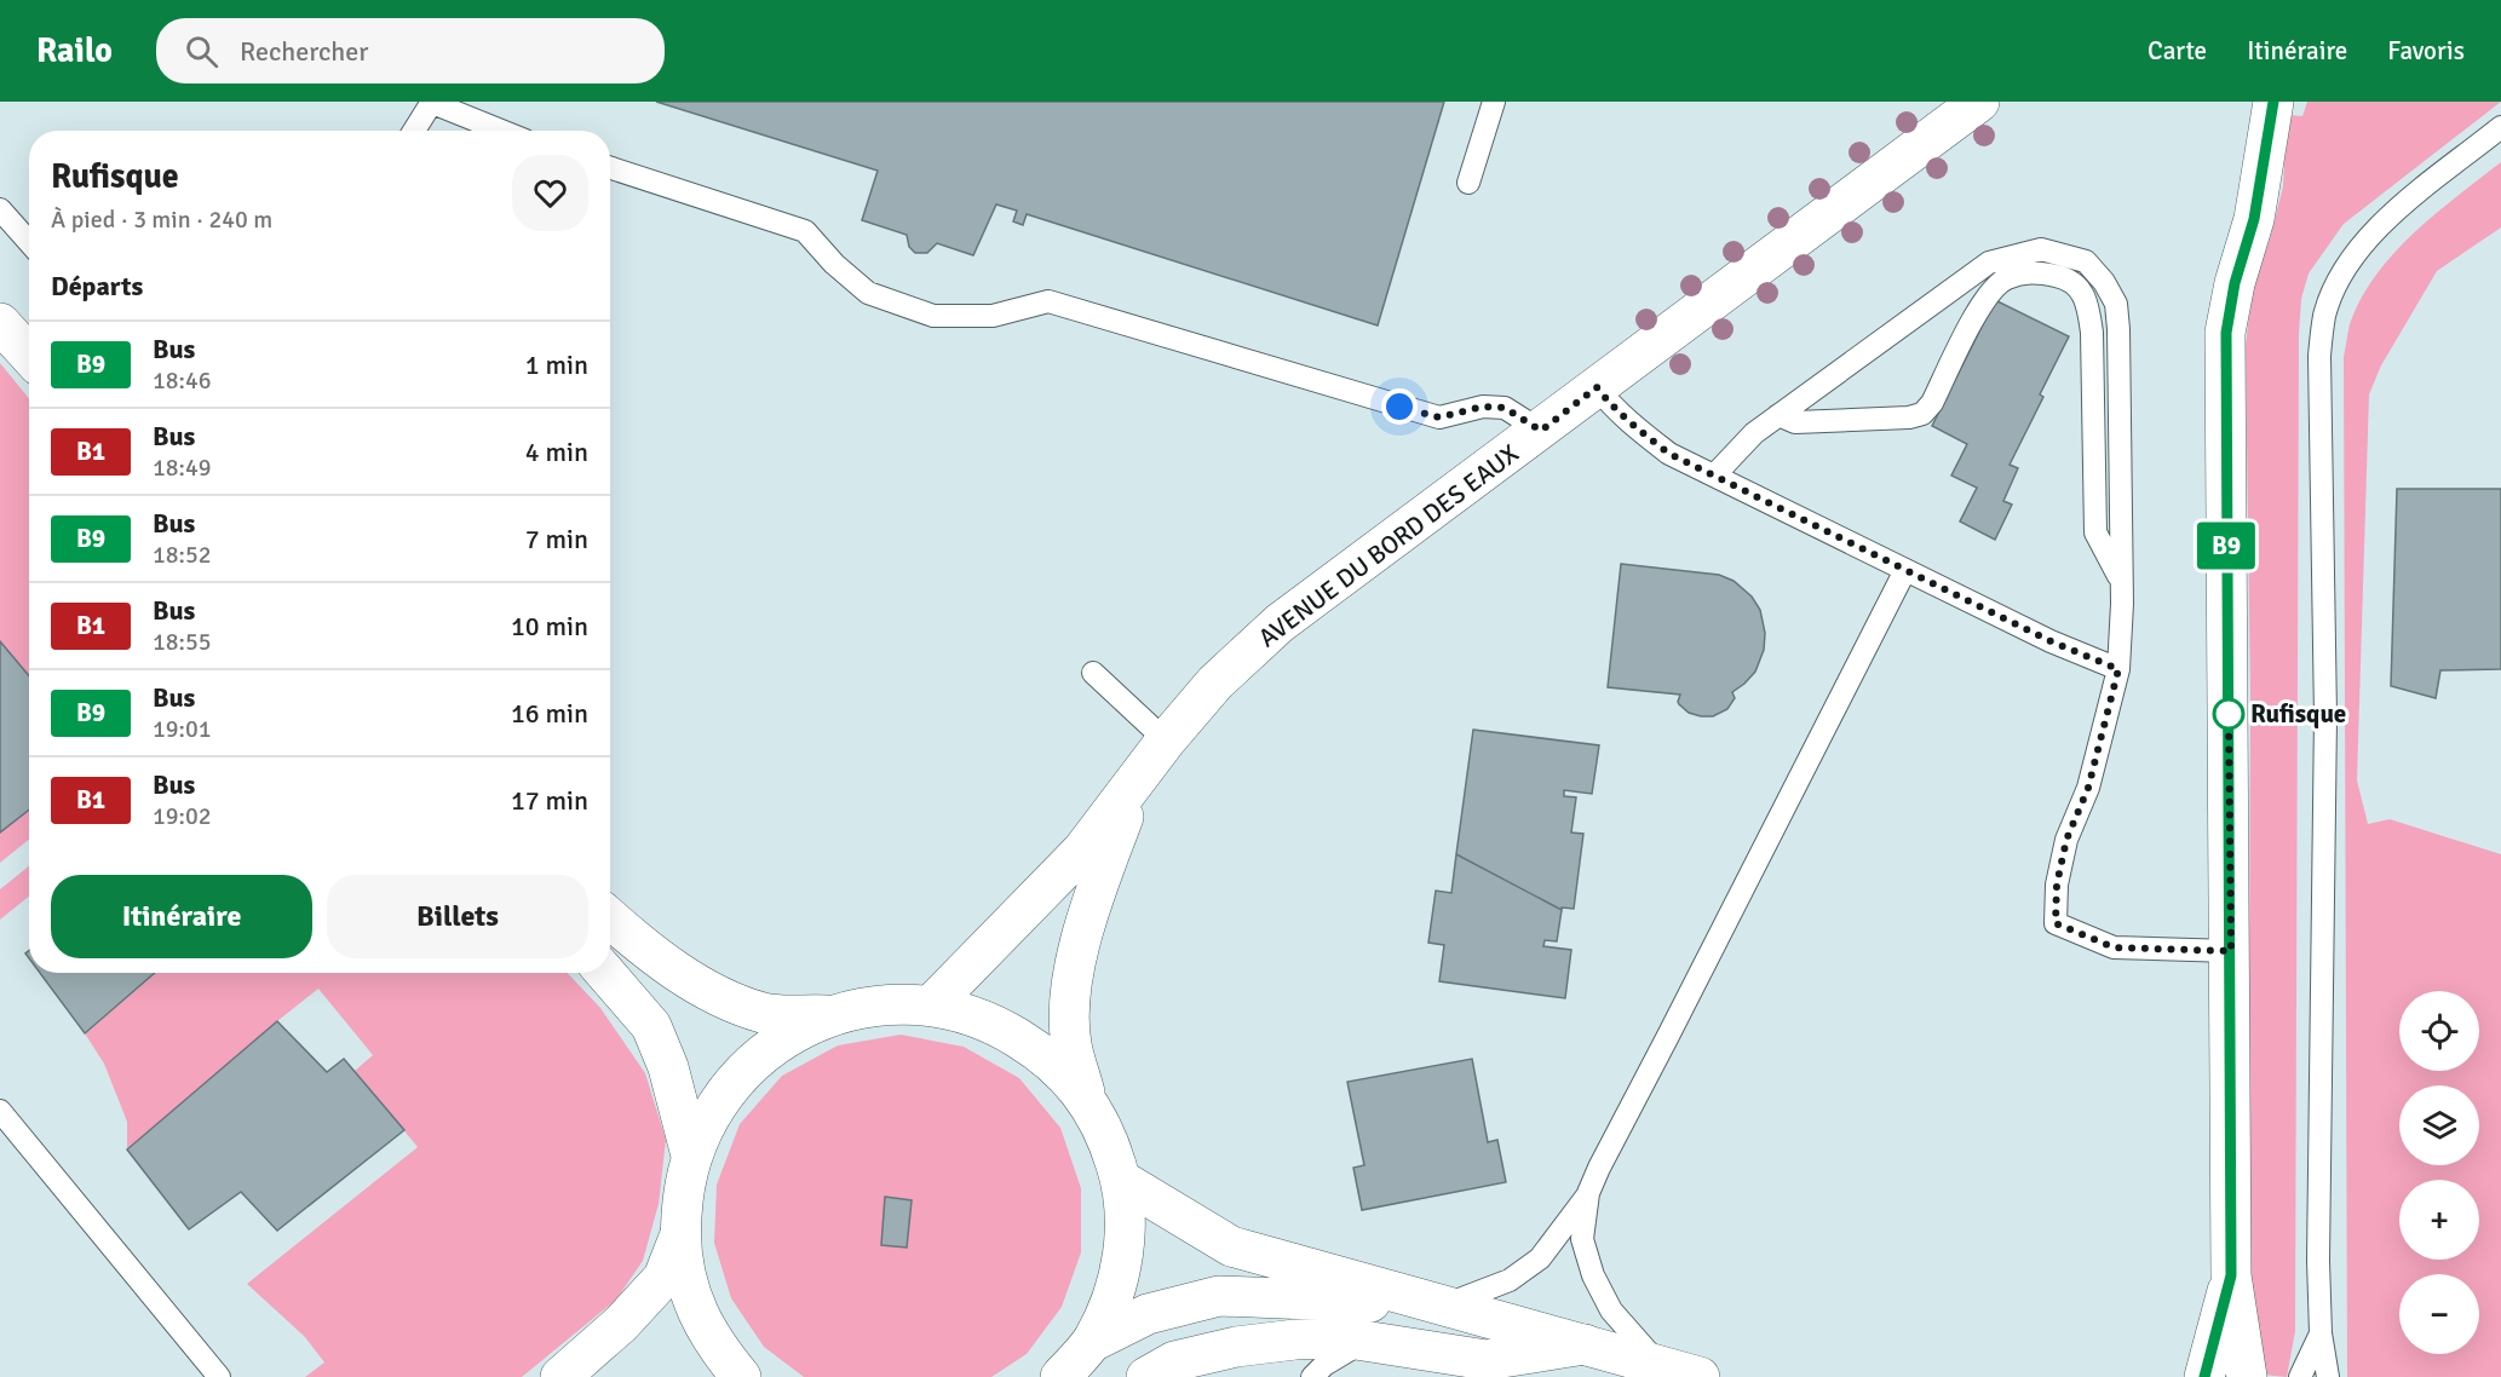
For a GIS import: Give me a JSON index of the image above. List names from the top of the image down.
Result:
{
  "streets": {
    "street": ["AVENUE DU BORD DES EAUX"]
  },
  "places": ["Rufisque"],
  "lines": ["bus line B9"],
  "page": {
    "header": "Railo",
    "search": "Rechercher",
    "nav": ["Carte", "Itinéraire", "Favoris"],
    "on_map": "B9",
    "heading": [
      ["Rufisque", "À pied · 3 min · 240 m"],
      "Départs"
    ],
    "list": [
      {
        "mark": "B9",
        "name": "Bus",
        "note": "18:46",
        "value": "1 min"
      },
      {
        "mark": "B1",
        "name": "Bus",
        "note": "18:49",
        "value": "4 min"
      },
      {
        "mark": "B9",
        "name": "Bus",
        "note": "18:52",
        "value": "7 min"
      },
      {
        "mark": "B1",
        "name": "Bus",
        "note": "18:55",
        "value": "10 min"
      },
      {
        "mark": "B9",
        "name": "Bus",
        "note": "19:01",
        "value": "16 min"
      },
      {
        "mark": "B1",
        "name": "Bus",
        "note": "19:02",
        "value": "17 min"
      }
    ],
    "buttons": ["Itinéraire", "Billets"],
    "map_buttons": ["+", "−"]
  }
}
